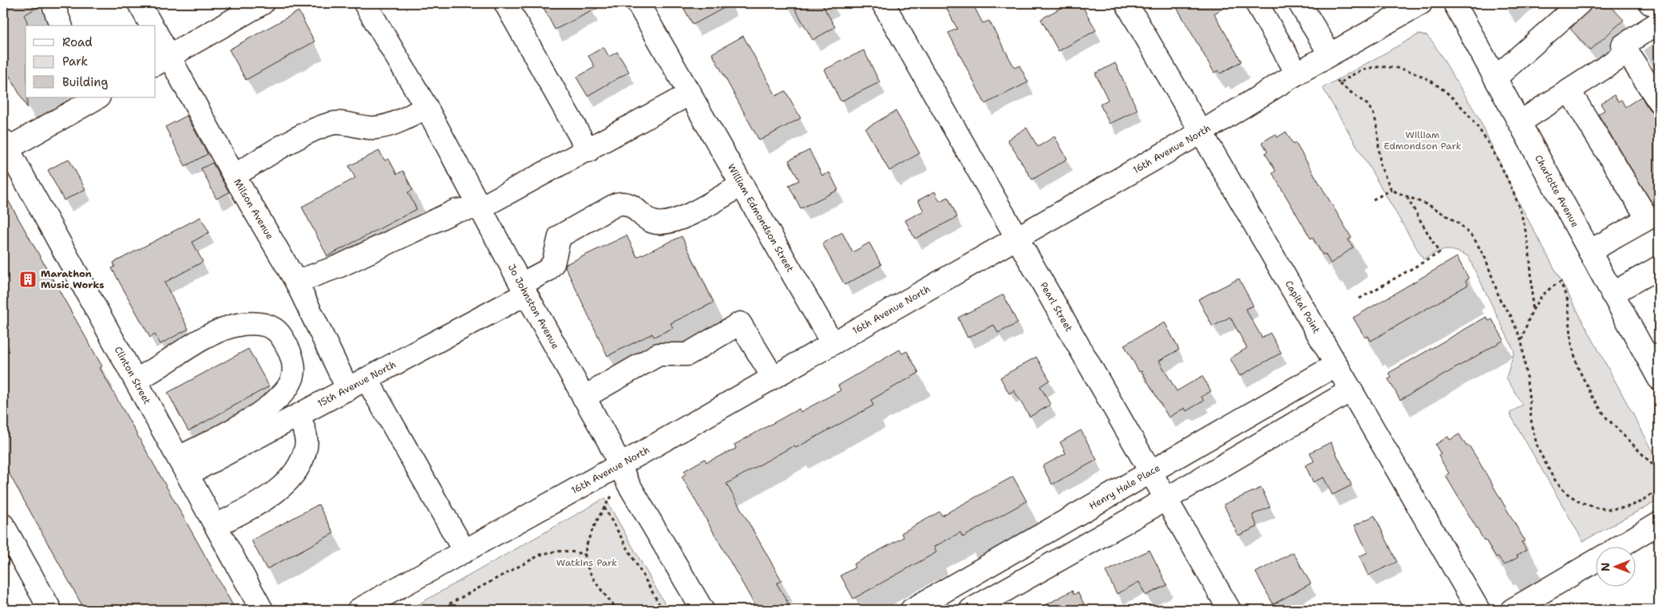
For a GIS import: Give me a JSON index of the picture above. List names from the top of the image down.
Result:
{
  "streets": {
    "street": [
      "16th Avenue North",
      "Charlotte Avenue",
      "Milson Avenue",
      "William Edmondson Street",
      "Jo Johnston Avenue",
      "Pearl Street",
      "Capital Point",
      "Clinton Street",
      "15th Avenue North",
      "Henry Hale Place"
    ]
  },
  "crossings": [
    ["16th Avenue North", "Milson Avenue"],
    ["16th Avenue North", "William Edmondson Street"],
    ["16th Avenue North", "Jo Johnston Avenue"],
    ["16th Avenue North", "Pearl Street"],
    ["16th Avenue North", "Capital Point"],
    ["Milson Avenue", "15th Avenue North"],
    ["William Edmondson Street", "15th Avenue North"],
    ["Jo Johnston Avenue", "15th Avenue North"],
    ["Pearl Street", "Henry Hale Place"],
    ["Capital Point", "Henry Hale Place"],
    ["Clinton Street", "15th Avenue North"]
  ],
  "parks": ["William Edmondson Park", "Watkins Park"],
  "places": {
    "building": ["Marathon Music Works"]
  },
  "legend": ["Road", "Park", "Building"],
  "north": "left"
}
